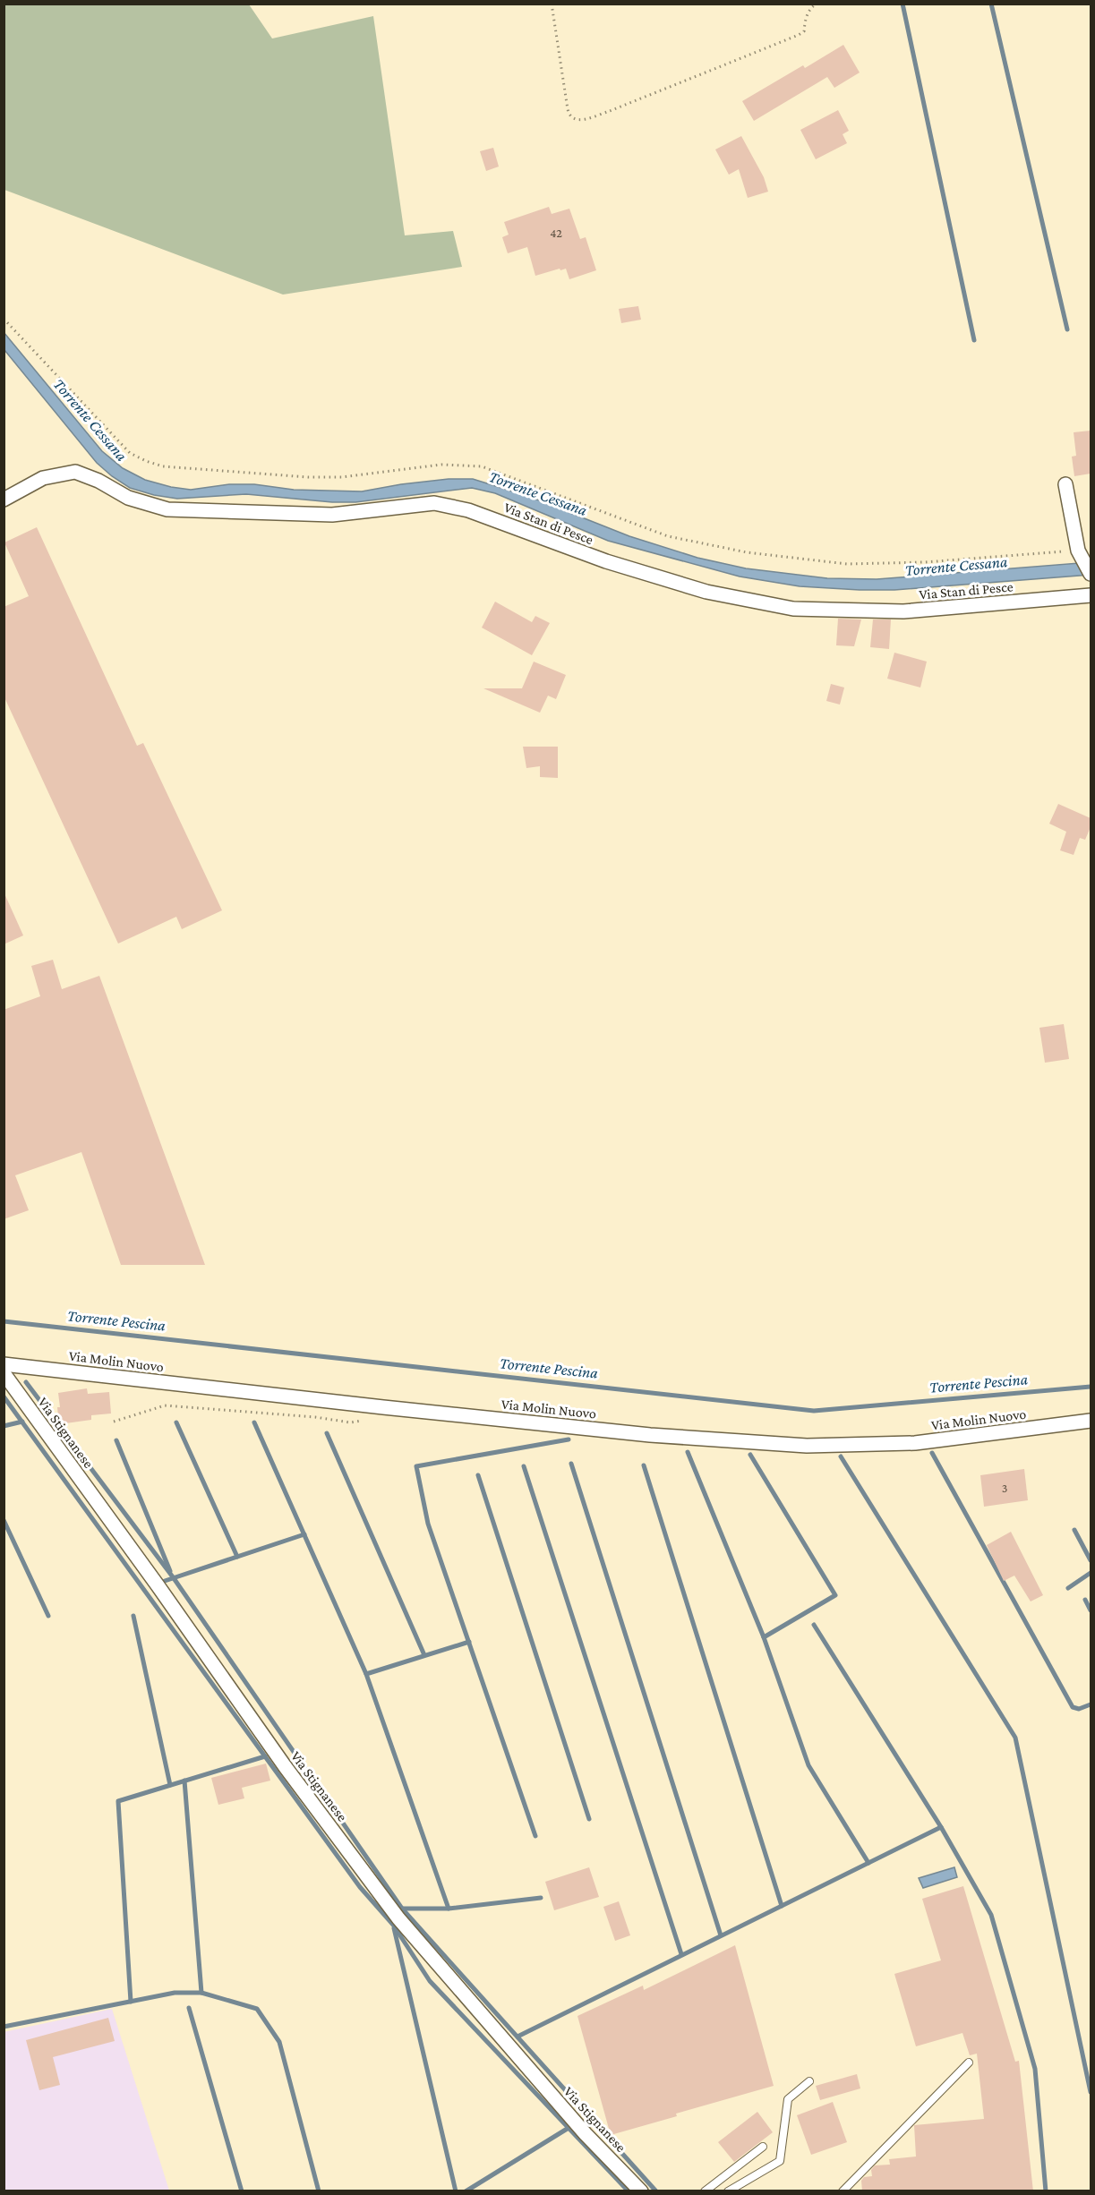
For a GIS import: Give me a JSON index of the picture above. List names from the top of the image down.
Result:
{
  "streets": {
    "street": ["Via Stan di Pesce", "Via Molin Nuovo", "Via Stignanese"]
  },
  "water": ["Torrente Cessana", "Torrente Pescina"],
  "house_numbers": ["42", "3"]
}
